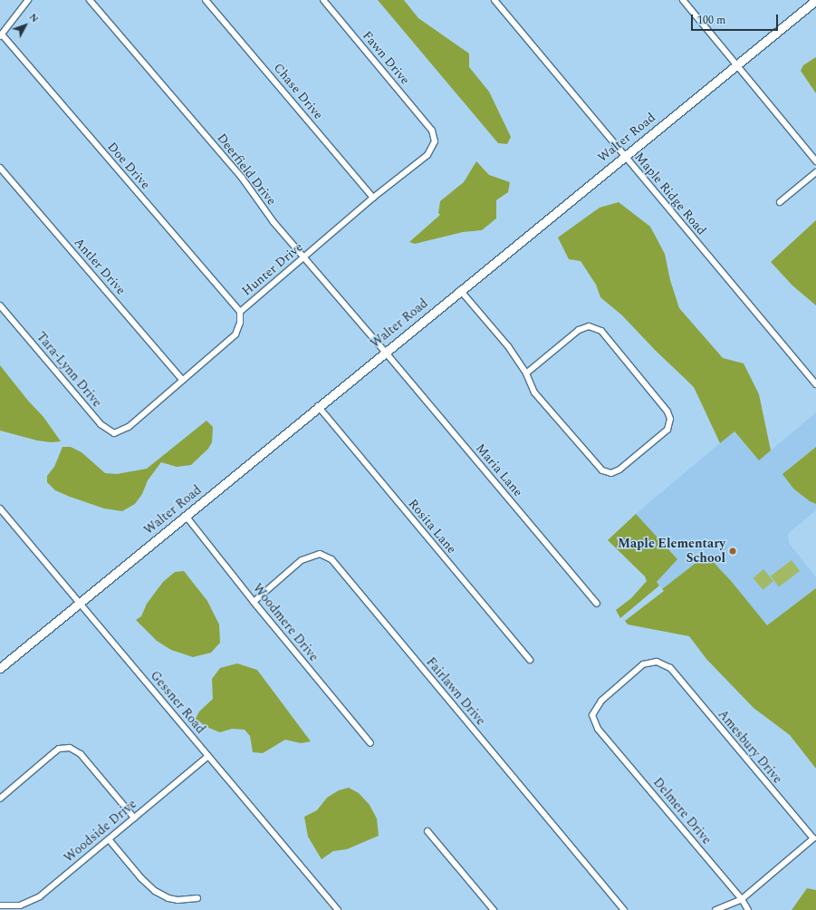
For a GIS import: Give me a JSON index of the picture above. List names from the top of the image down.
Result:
{
  "streets": {
    "street": [
      "Fawn Drive",
      "Chase Drive",
      "Walter Road",
      "Doe Drive",
      "Deerfield Drive",
      "Maple Ridge Road",
      "Antler Drive",
      "Hunter Drive",
      "Tara-Lynn Drive",
      "Maria Lane",
      "Rosita Lane",
      "Woodmere Drive",
      "Fairlawn Drive",
      "Gessner Road",
      "Amesbury Drive",
      "Delmere Drive",
      "Woodside Drive"
    ]
  },
  "crossings": [
    ["Fawn Drive", "Hunter Drive"],
    ["Chase Drive", "Hunter Drive"],
    ["Walter Road", "Deerfield Drive"],
    ["Walter Road", "Maple Ridge Road"],
    ["Walter Road", "Maria Lane"],
    ["Walter Road", "Rosita Lane"],
    ["Walter Road", "Woodmere Drive"],
    ["Walter Road", "Gessner Road"],
    ["Doe Drive", "Hunter Drive"],
    ["Deerfield Drive", "Hunter Drive"],
    ["Deerfield Drive", "Maria Lane"],
    ["Antler Drive", "Hunter Drive"],
    ["Hunter Drive", "Tara-Lynn Drive"],
    ["Woodmere Drive", "Fairlawn Drive"],
    ["Gessner Road", "Woodside Drive"],
    ["Amesbury Drive", "Delmere Drive"]
  ],
  "places": ["Maple Elementary School"],
  "scale_bar": "100 m",
  "north": "top right"
}
